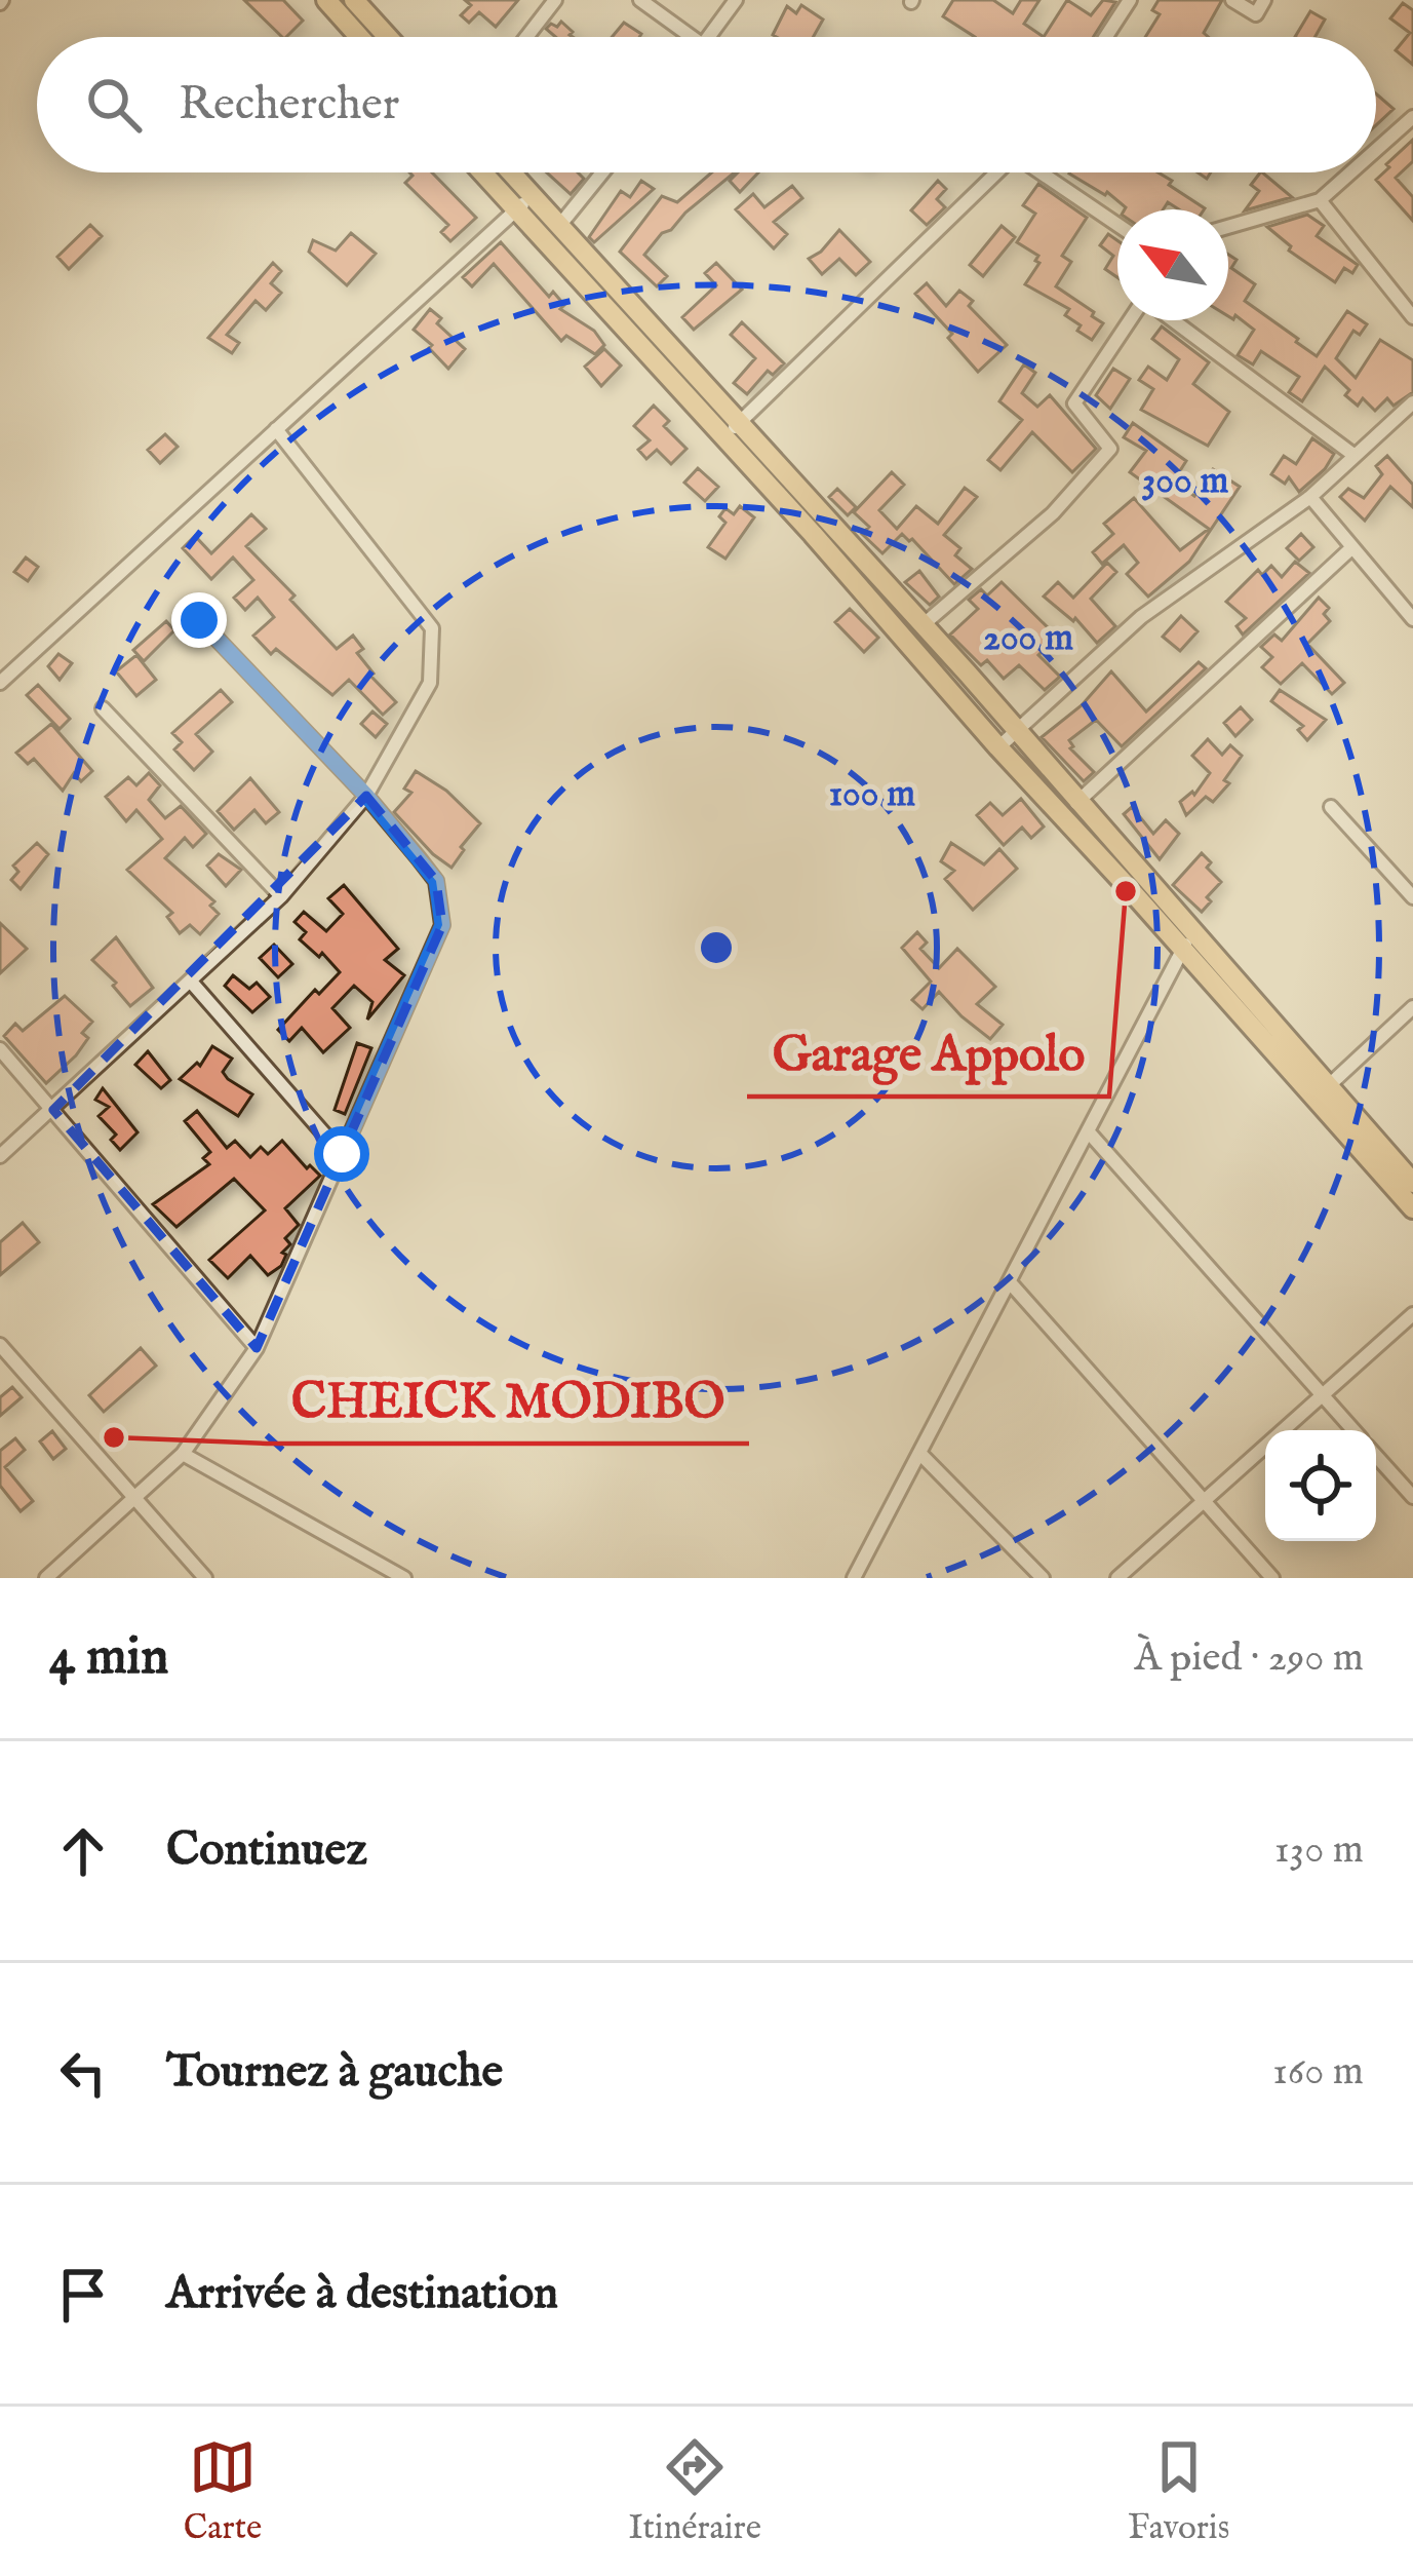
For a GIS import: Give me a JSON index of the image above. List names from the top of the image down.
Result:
{
  "places": ["Garage Appolo", "CHEICK MODIBO"],
  "north": "top left",
  "page": {
    "search": "Rechercher",
    "heading": ["4 min", "À pied · 290 m"],
    "list": [
      ["Continuez", "130 m"],
      ["Tournez à gauche", "160 m"],
      "Arrivée à destination"
    ],
    "nav": ["Carte", "Itinéraire", "Favoris"]
  },
  "rings": ["300 m", "200 m", "100 m"]
}
